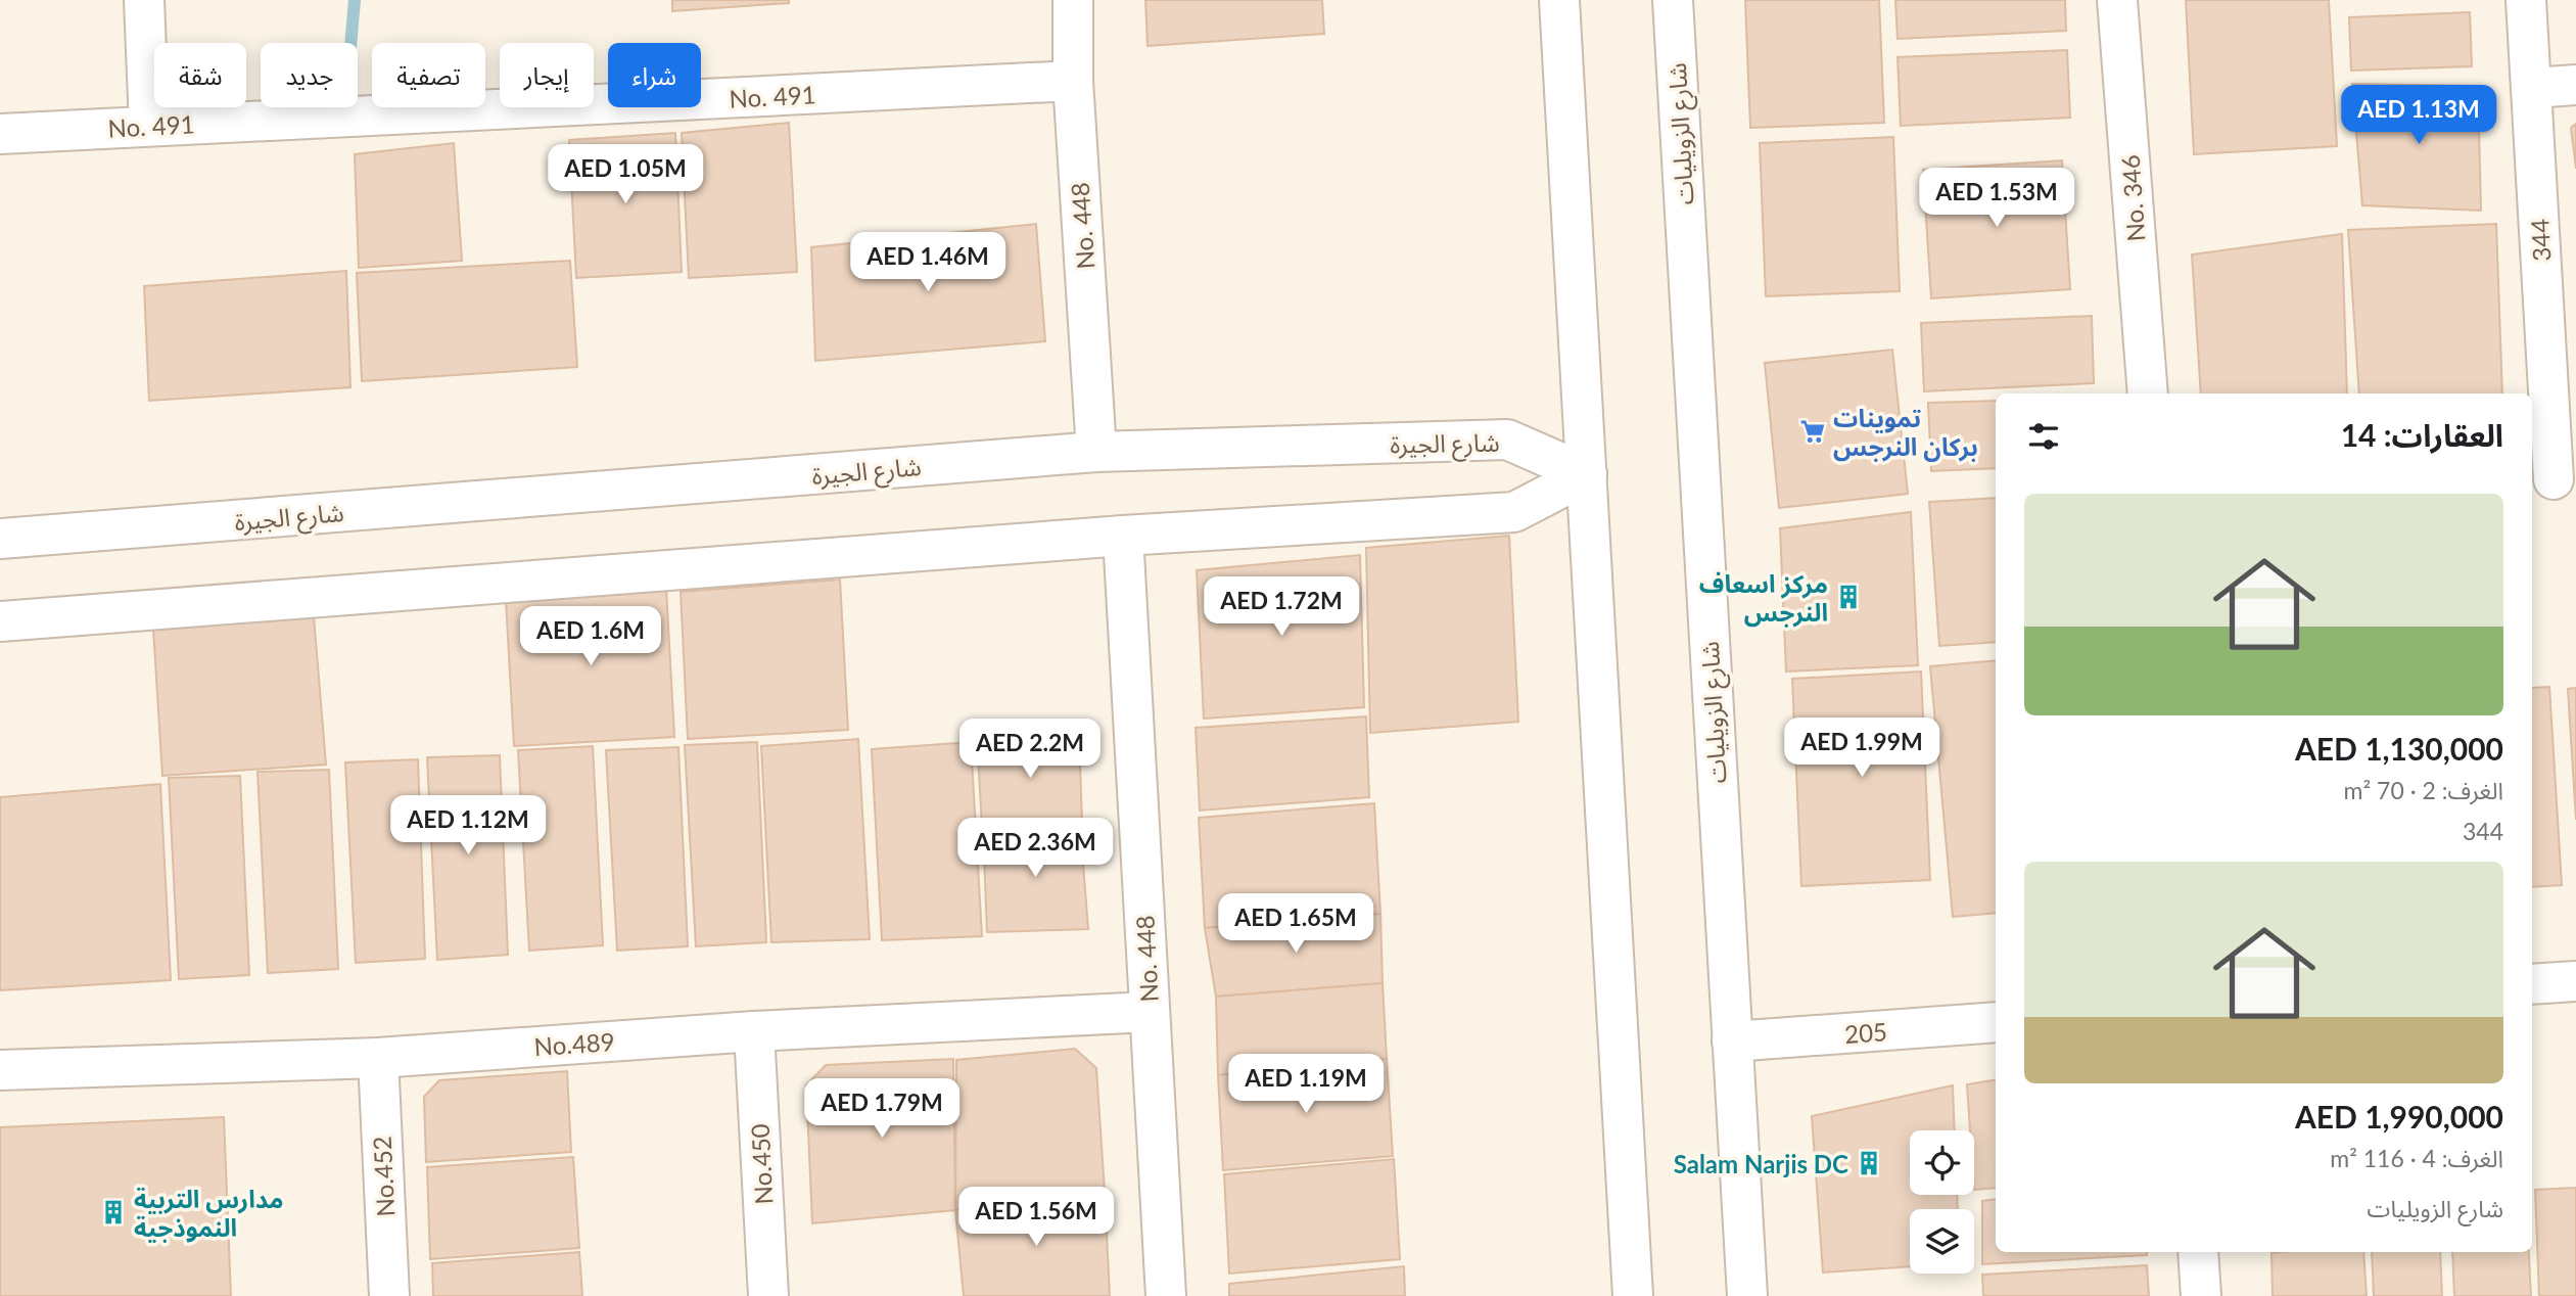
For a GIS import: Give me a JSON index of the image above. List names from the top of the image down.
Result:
{
  "streets": {
    "street": [
      "No. 491",
      "شارع الزويليات",
      "No. 346",
      "No. 448",
      "344",
      "شارع الجيرة",
      "205",
      "No.489",
      "No.450",
      "No.452"
    ]
  },
  "crossings": [
    ["No. 491", "No. 448"],
    ["شارع الزويليات", "205"],
    ["No. 448", "شارع الجيرة"],
    ["No. 448", "No.489"],
    ["No.489", "No.450"],
    ["No.489", "No.452"]
  ],
  "places": {
    "supermarket": ["تموينات بركان النرجس"],
    "building": ["مركز اسعاف النرجس", "Salam Narjis DC", "مدارس التربية النموذجية"]
  },
  "page": {
    "chip": [
      "شراء",
      "إيجار",
      "تصفية",
      "جديد",
      "شقة"
    ],
    "price": [
      "AED 1.13M",
      "AED 1.05M",
      "AED 1.53M",
      "AED 1.46M",
      "AED 1.72M",
      "AED 1.6M",
      "AED 1.99M",
      "AED 2.2M",
      "AED 1.12M",
      "AED 2.36M",
      "AED 1.65M",
      "AED 1.19M",
      "AED 1.79M",
      "AED 1.56M"
    ],
    "heading": "العقارات: 14",
    "list": [
      {
        "name": "AED 1,130,000",
        "note": "الغرف: 2 · 70 m² · 344"
      },
      {
        "name": "AED 1,990,000",
        "note": "الغرف: 4 · 116 m² · شارع الزويليات"
      }
    ]
  }
}
